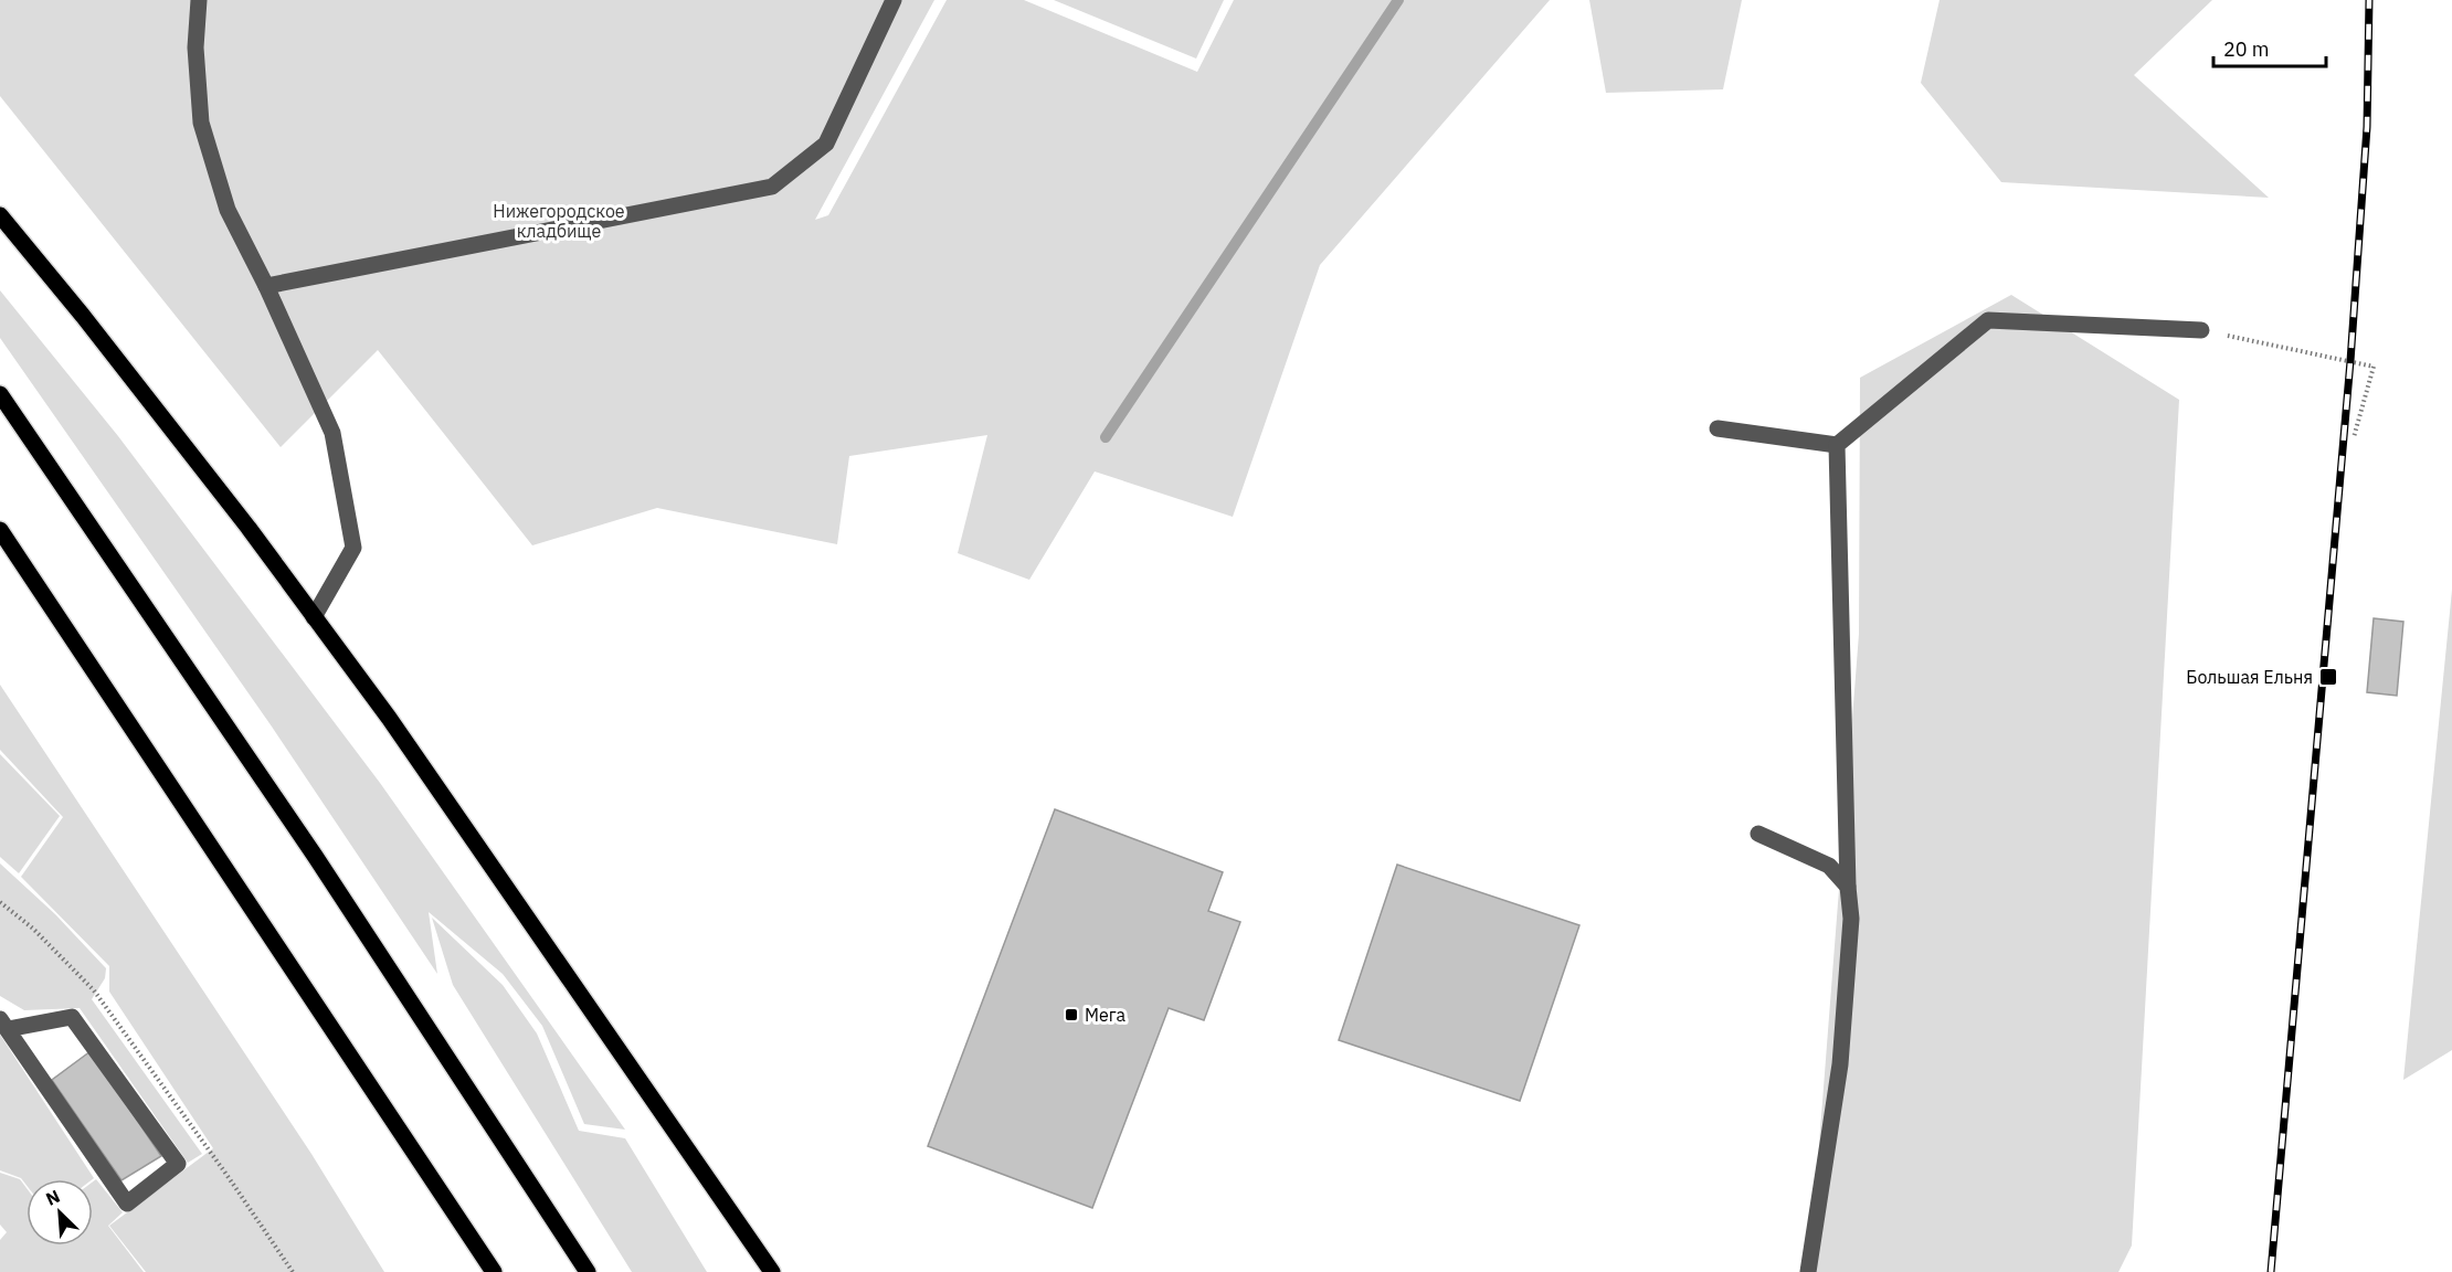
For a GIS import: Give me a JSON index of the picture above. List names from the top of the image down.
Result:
{
  "parks": ["Нижегородское кладбище"],
  "places": {
    "transit": ["Большая Ельня", "Мега"]
  },
  "scale_bar": "20 m",
  "north": "top left"
}
